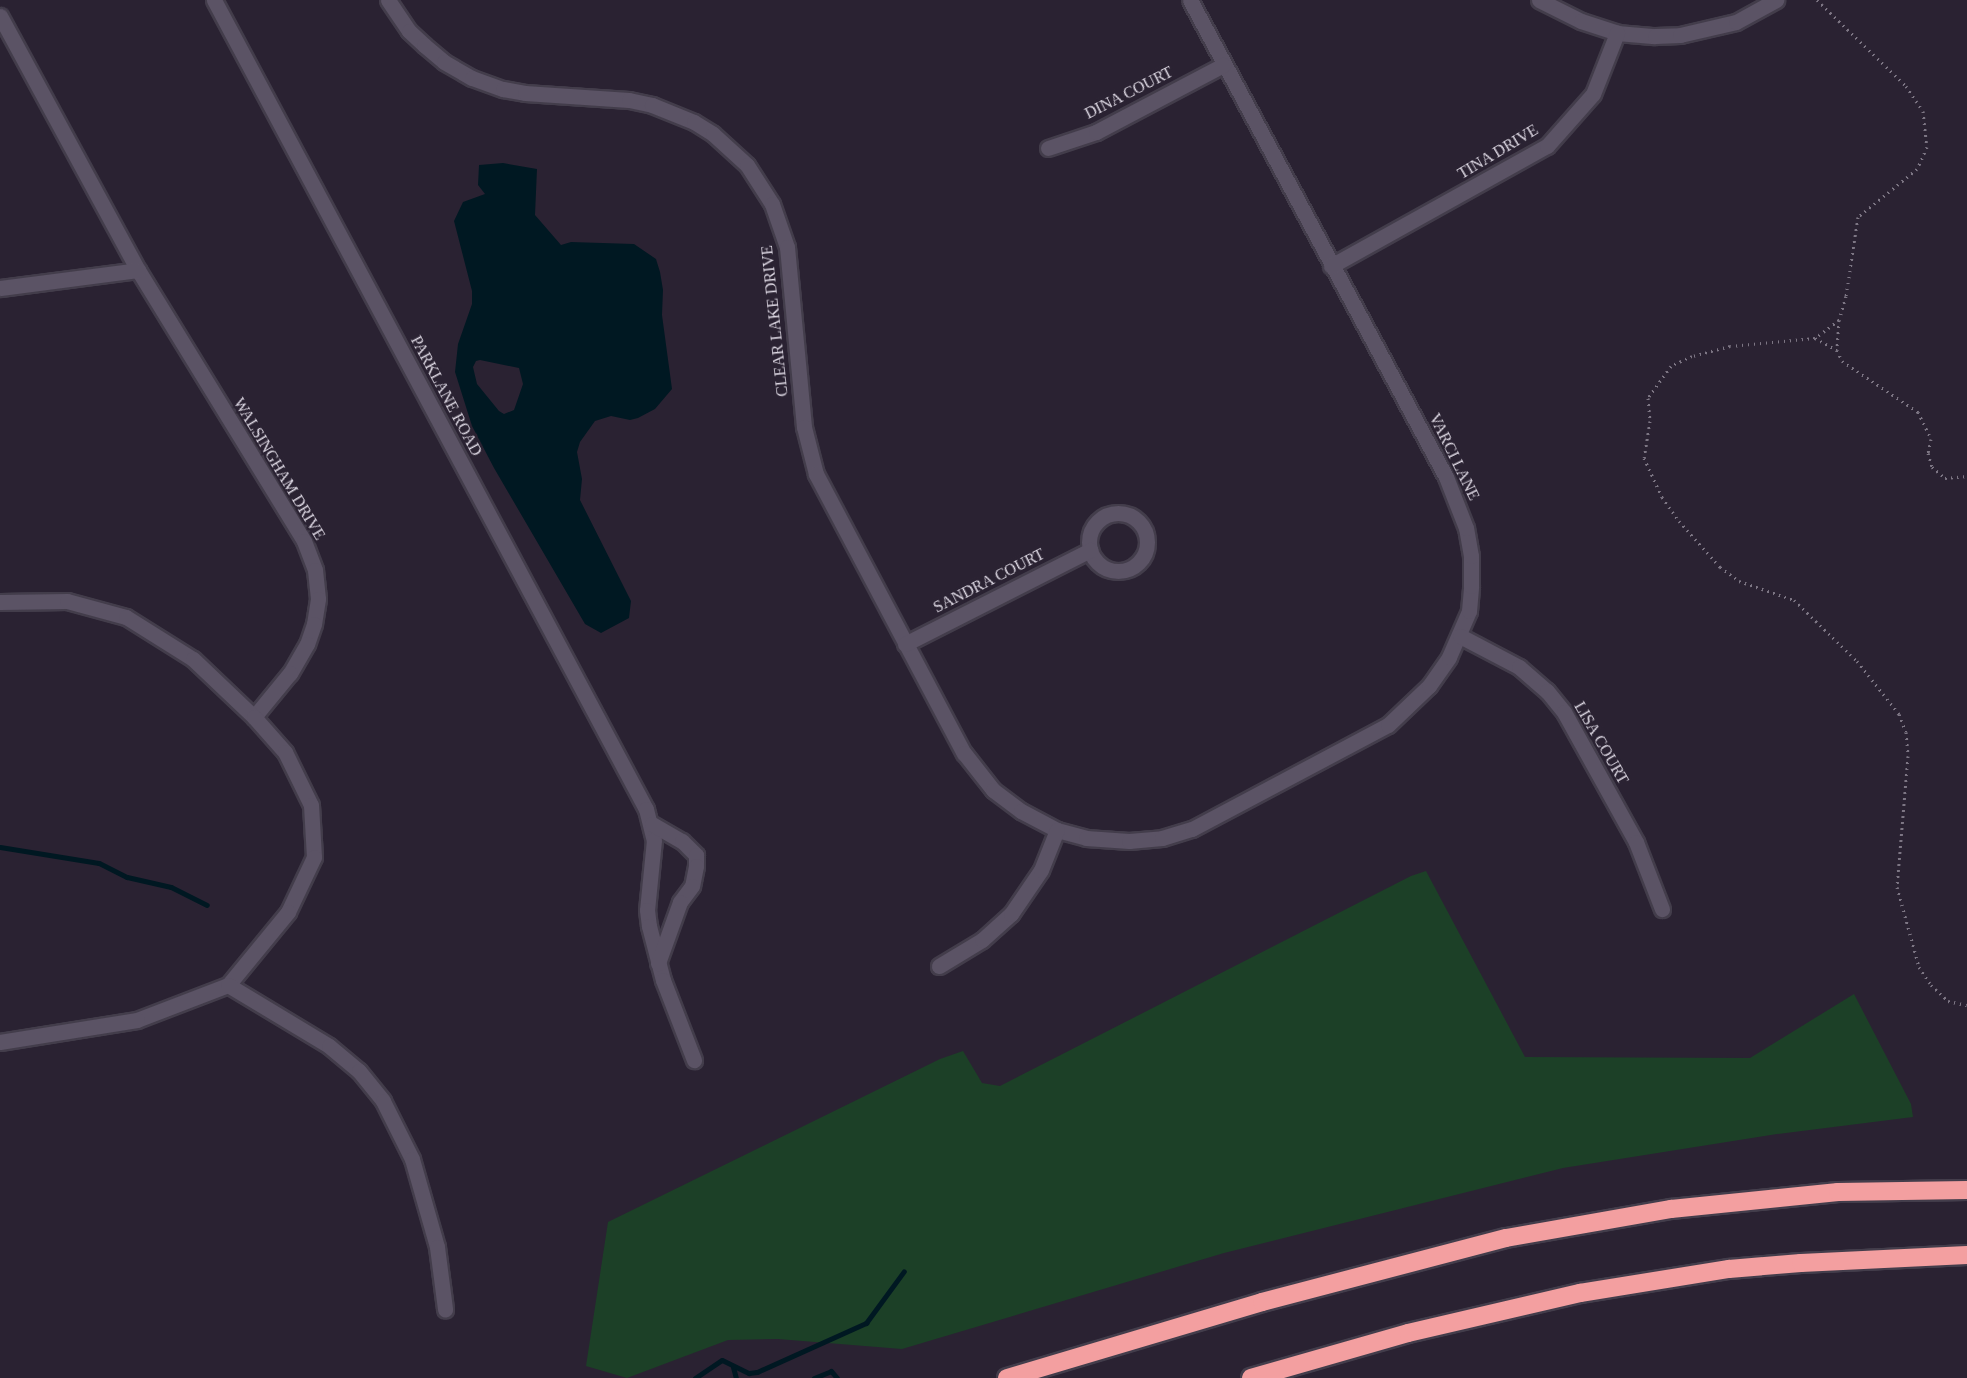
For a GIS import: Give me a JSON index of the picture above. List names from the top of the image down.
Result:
{
  "streets": {
    "street": [
      "DINA COURT",
      "TINA DRIVE",
      "CLEAR LAKE DRIVE",
      "PARKLANE ROAD",
      "VARCI LANE",
      "WALSINGHAM DRIVE",
      "SANDRA COURT",
      "LISA COURT"
    ]
  },
  "crossings": [
    ["DINA COURT", "VARCI LANE"],
    ["TINA DRIVE", "VARCI LANE"],
    ["CLEAR LAKE DRIVE", "VARCI LANE"],
    ["CLEAR LAKE DRIVE", "SANDRA COURT"],
    ["VARCI LANE", "LISA COURT"]
  ]
}
